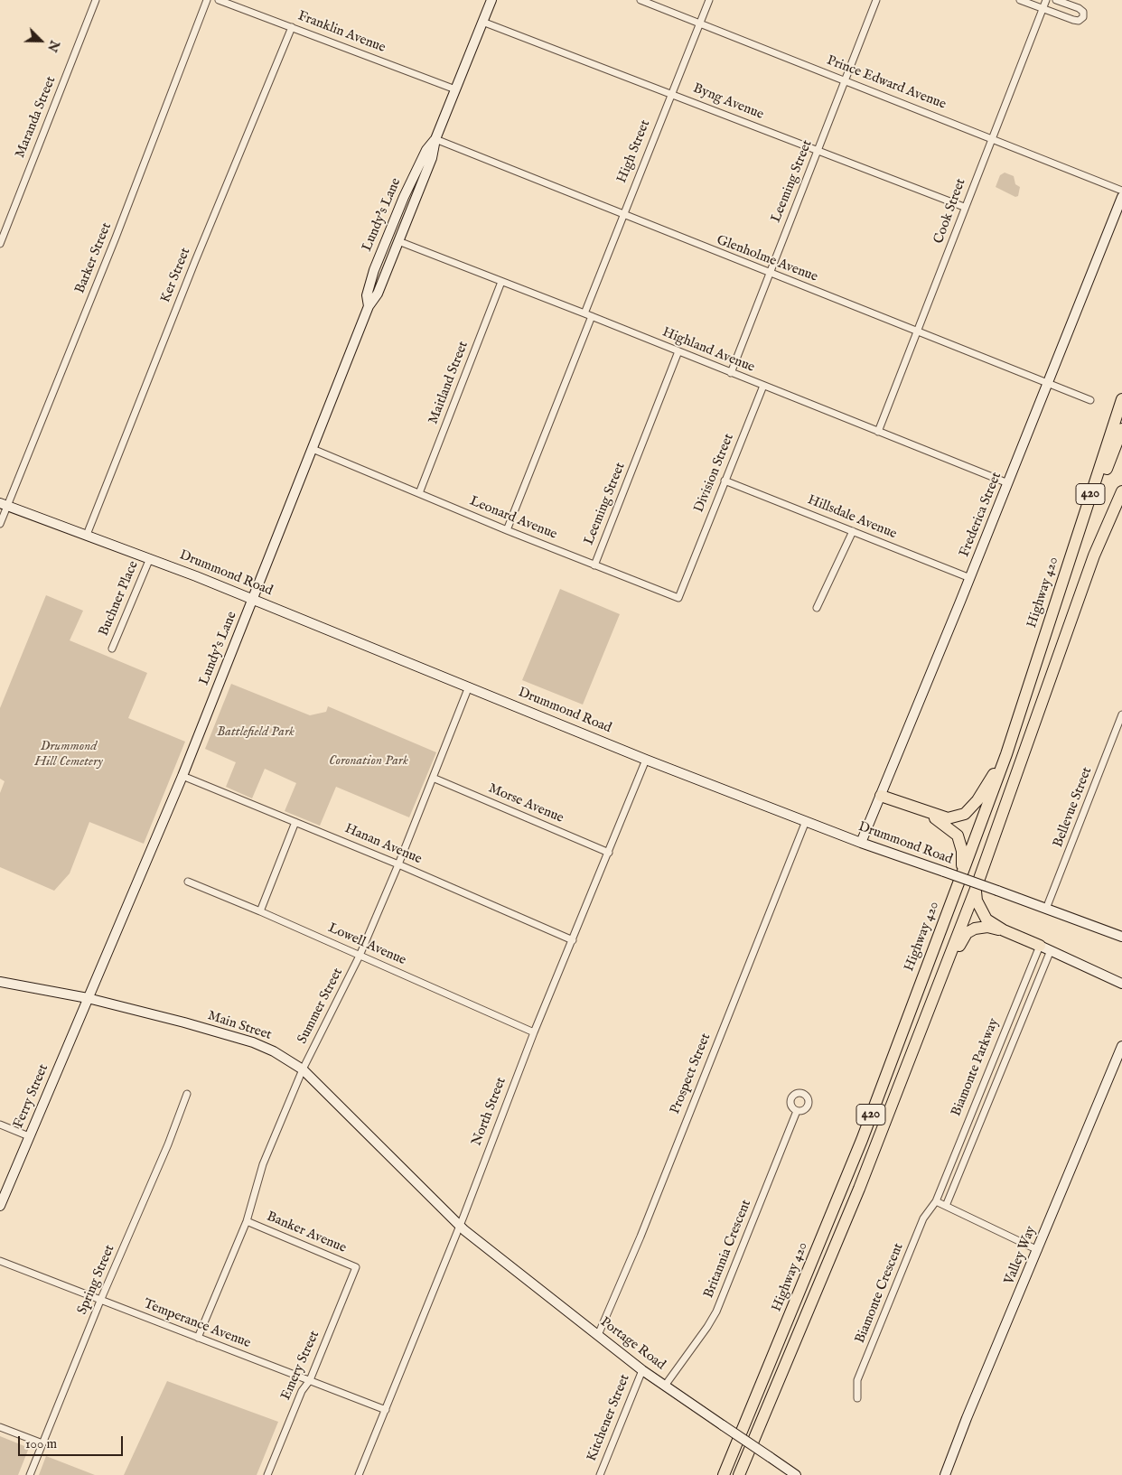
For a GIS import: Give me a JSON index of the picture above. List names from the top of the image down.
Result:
{
  "streets": {
    "highway": ["420", "Highway 420"],
    "main road": [
      "Lundy's Lane",
      "Frederica Street",
      "Drummond Road",
      "Main Street",
      "Ferry Street",
      "Valley Way",
      "Portage Road"
    ],
    "street": [
      "Franklin Avenue",
      "Prince Edward Avenue",
      "Byng Avenue",
      "Maranda Street",
      "High Street",
      "Leeming Street",
      "Cook Street",
      "Barker Street",
      "Glenholme Avenue",
      "Ker Street",
      "Highland Avenue",
      "Maitland Street",
      "Division Street",
      "Hillsdale Avenue",
      "Leonard Avenue",
      "Buchner Place",
      "Morse Avenue",
      "Bellevue Street",
      "Hanan Avenue",
      "Lowell Avenue",
      "Summer Street",
      "Biamonte Parkway",
      "Prospect Street",
      "North Street",
      "Banker Avenue",
      "Britannia Crescent",
      "Spring Street",
      "Biamonte Crescent",
      "Temperance Avenue",
      "Emery Street",
      "Kitchener Street"
    ]
  },
  "crossings": [
    ["Franklin Avenue", "Lundy's Lane"],
    ["Franklin Avenue", "Ker Street"],
    ["Prince Edward Avenue", "High Street"],
    ["Prince Edward Avenue", "Leeming Street"],
    ["Prince Edward Avenue", "Cook Street"],
    ["Byng Avenue", "High Street"],
    ["Byng Avenue", "Leeming Street"],
    ["Byng Avenue", "Cook Street"],
    ["Byng Avenue", "Lundy's Lane"],
    ["High Street", "Glenholme Avenue"],
    ["High Street", "Highland Avenue"],
    ["Leeming Street", "Glenholme Avenue"],
    ["Leeming Street", "Highland Avenue"],
    ["Leeming Street", "Leonard Avenue"],
    ["Cook Street", "Glenholme Avenue"],
    ["Cook Street", "Highland Avenue"],
    ["Lundy's Lane", "Glenholme Avenue"],
    ["Lundy's Lane", "Highland Avenue"],
    ["Lundy's Lane", "Leonard Avenue"],
    ["Lundy's Lane", "Drummond Road"],
    ["Lundy's Lane", "Hanan Avenue"],
    ["Lundy's Lane", "Main Street"],
    ["Lundy's Lane", "Ferry Street"],
    ["Barker Street", "Drummond Road"],
    ["Glenholme Avenue", "Frederica Street"],
    ["Ker Street", "Drummond Road"],
    ["Highland Avenue", "Maitland Street"],
    ["Highland Avenue", "Division Street"],
    ["Highland Avenue", "Frederica Street"],
    ["Maitland Street", "Leonard Avenue"],
    ["Division Street", "Hillsdale Avenue"],
    ["Division Street", "Leonard Avenue"],
    ["Frederica Street", "Hillsdale Avenue"],
    ["Frederica Street", "Drummond Road"],
    ["Drummond Road", "Buchner Place"],
    ["Drummond Road", "Bellevue Street"],
    ["Drummond Road", "Summer Street"],
    ["Drummond Road", "Prospect Street"],
    ["Drummond Road", "North Street"],
    ["Morse Avenue", "Summer Street"],
    ["Morse Avenue", "North Street"],
    ["Hanan Avenue", "Summer Street"],
    ["Hanan Avenue", "North Street"],
    ["Lowell Avenue", "Summer Street"],
    ["Lowell Avenue", "North Street"],
    ["Summer Street", "Main Street"],
    ["Summer Street", "Banker Avenue"],
    ["Summer Street", "Temperance Avenue"],
    ["Main Street", "Ferry Street"],
    ["Main Street", "North Street"],
    ["Main Street", "Portage Road"],
    ["Biamonte Parkway", "Biamonte Crescent"],
    ["Prospect Street", "Portage Road"],
    ["North Street", "Temperance Avenue"],
    ["North Street", "Portage Road"],
    ["Banker Avenue", "Emery Street"],
    ["Britannia Crescent", "Portage Road"],
    ["Spring Street", "Temperance Avenue"],
    ["Temperance Avenue", "Emery Street"],
    ["Portage Road", "Kitchener Street"]
  ],
  "parks": ["Battlefield Park", "Drummond Hill Cemetery", "Coronation Park"],
  "scale_bar": "100 m",
  "north": "bottom right"
}
